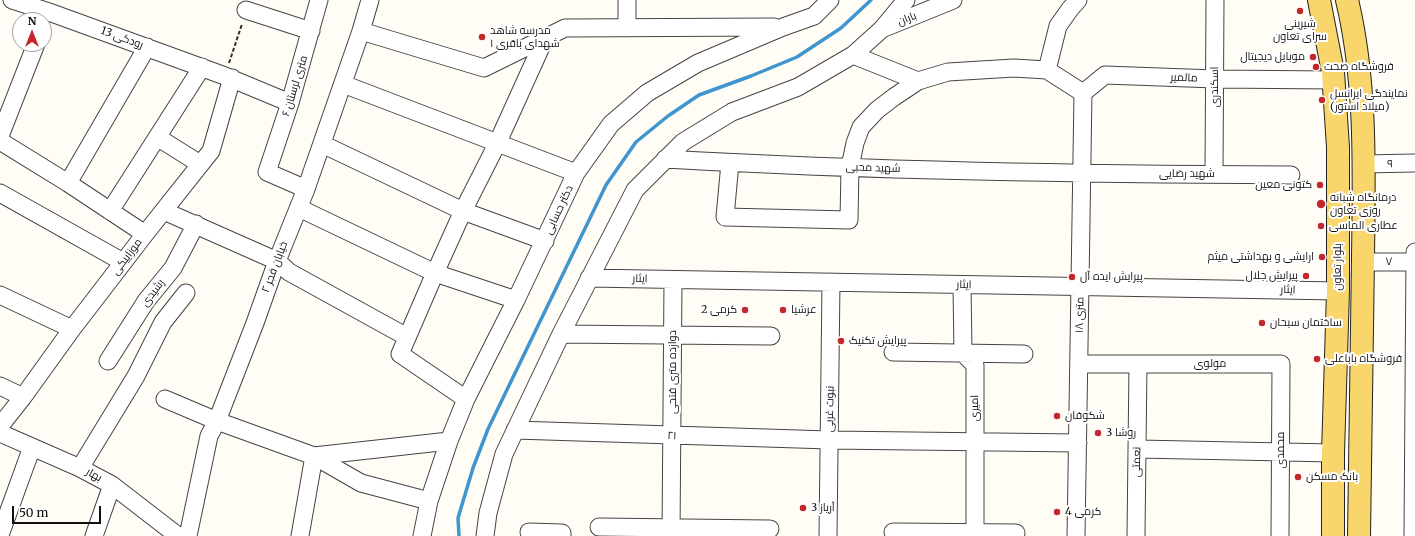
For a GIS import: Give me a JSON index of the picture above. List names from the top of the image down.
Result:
{
  "streets": {
    "main road": ["بلوار تعاون"],
    "street": [
      "باران",
      "رودکی 13",
      "مالمیر",
      "۶ متری لرستان",
      "اسکندری",
      "۹",
      "شهید محبی",
      "شهید رضایی",
      "دکتر حسابی",
      "موزاییکی",
      "۷",
      "خیابان فجر ۲",
      "ایثار",
      "رشیدی",
      "۱۸ متری",
      "مولوی",
      "دوازده متری فتحی",
      "امیری",
      "نبوت غربی",
      "۲۱",
      "محمدی",
      "نعمتی",
      "بهار"
    ]
  },
  "crossings": [
    ["رودکی 13", "۶ متری لرستان"],
    ["رودکی 13", "موزاییکی"],
    ["مالمیر", "اسکندری"],
    ["مالمیر", "بلوار تعاون"],
    ["مالمیر", "۱۸ متری"],
    ["۶ متری لرستان", "خیابان فجر ۲"],
    ["اسکندری", "شهید رضایی"],
    ["شهید محبی", "شهید رضایی"],
    ["شهید محبی", "۱۸ متری"],
    ["شهید رضایی", "۱۸ متری"],
    ["بلوار تعاون", "ایثار"],
    ["ایثار", "۱۸ متری"],
    ["ایثار", "دوازده متری فتحی"],
    ["ایثار", "نبوت غربی"],
    ["۱۸ متری", "مولوی"],
    ["۱۸ متری", "۲۱"],
    ["مولوی", "محمدی"],
    ["مولوی", "نعمتی"],
    ["دوازده متری فتحی", "۲۱"],
    ["امیری", "۲۱"],
    ["نبوت غربی", "۲۱"]
  ],
  "places": [
    "شیرینی سرای تعاون",
    "مدرسه شاهد شهدای باقری ۱",
    "موبایل دیجیتال",
    "فروشگاه صحت",
    "نمایندگی ایرانسل (میلاد استور)",
    "کتونی معین",
    "درمانگاه شبانه روزی تعاون",
    "عطاری الماسی",
    "ارایشی و بهداشتی میثم",
    "پیرایش جلال",
    "پیرایش ایده آل",
    "کرمی 2",
    "عرشیا",
    "ساختمان سبحان",
    "پیرایش تکنیک",
    "فروشگاه باباعلی",
    "شکوفان",
    "روشا 3",
    "بانک مسکن",
    "آریاز 3",
    "کرمی 4"
  ],
  "scale_bar": "50 m",
  "north": "top"
}
